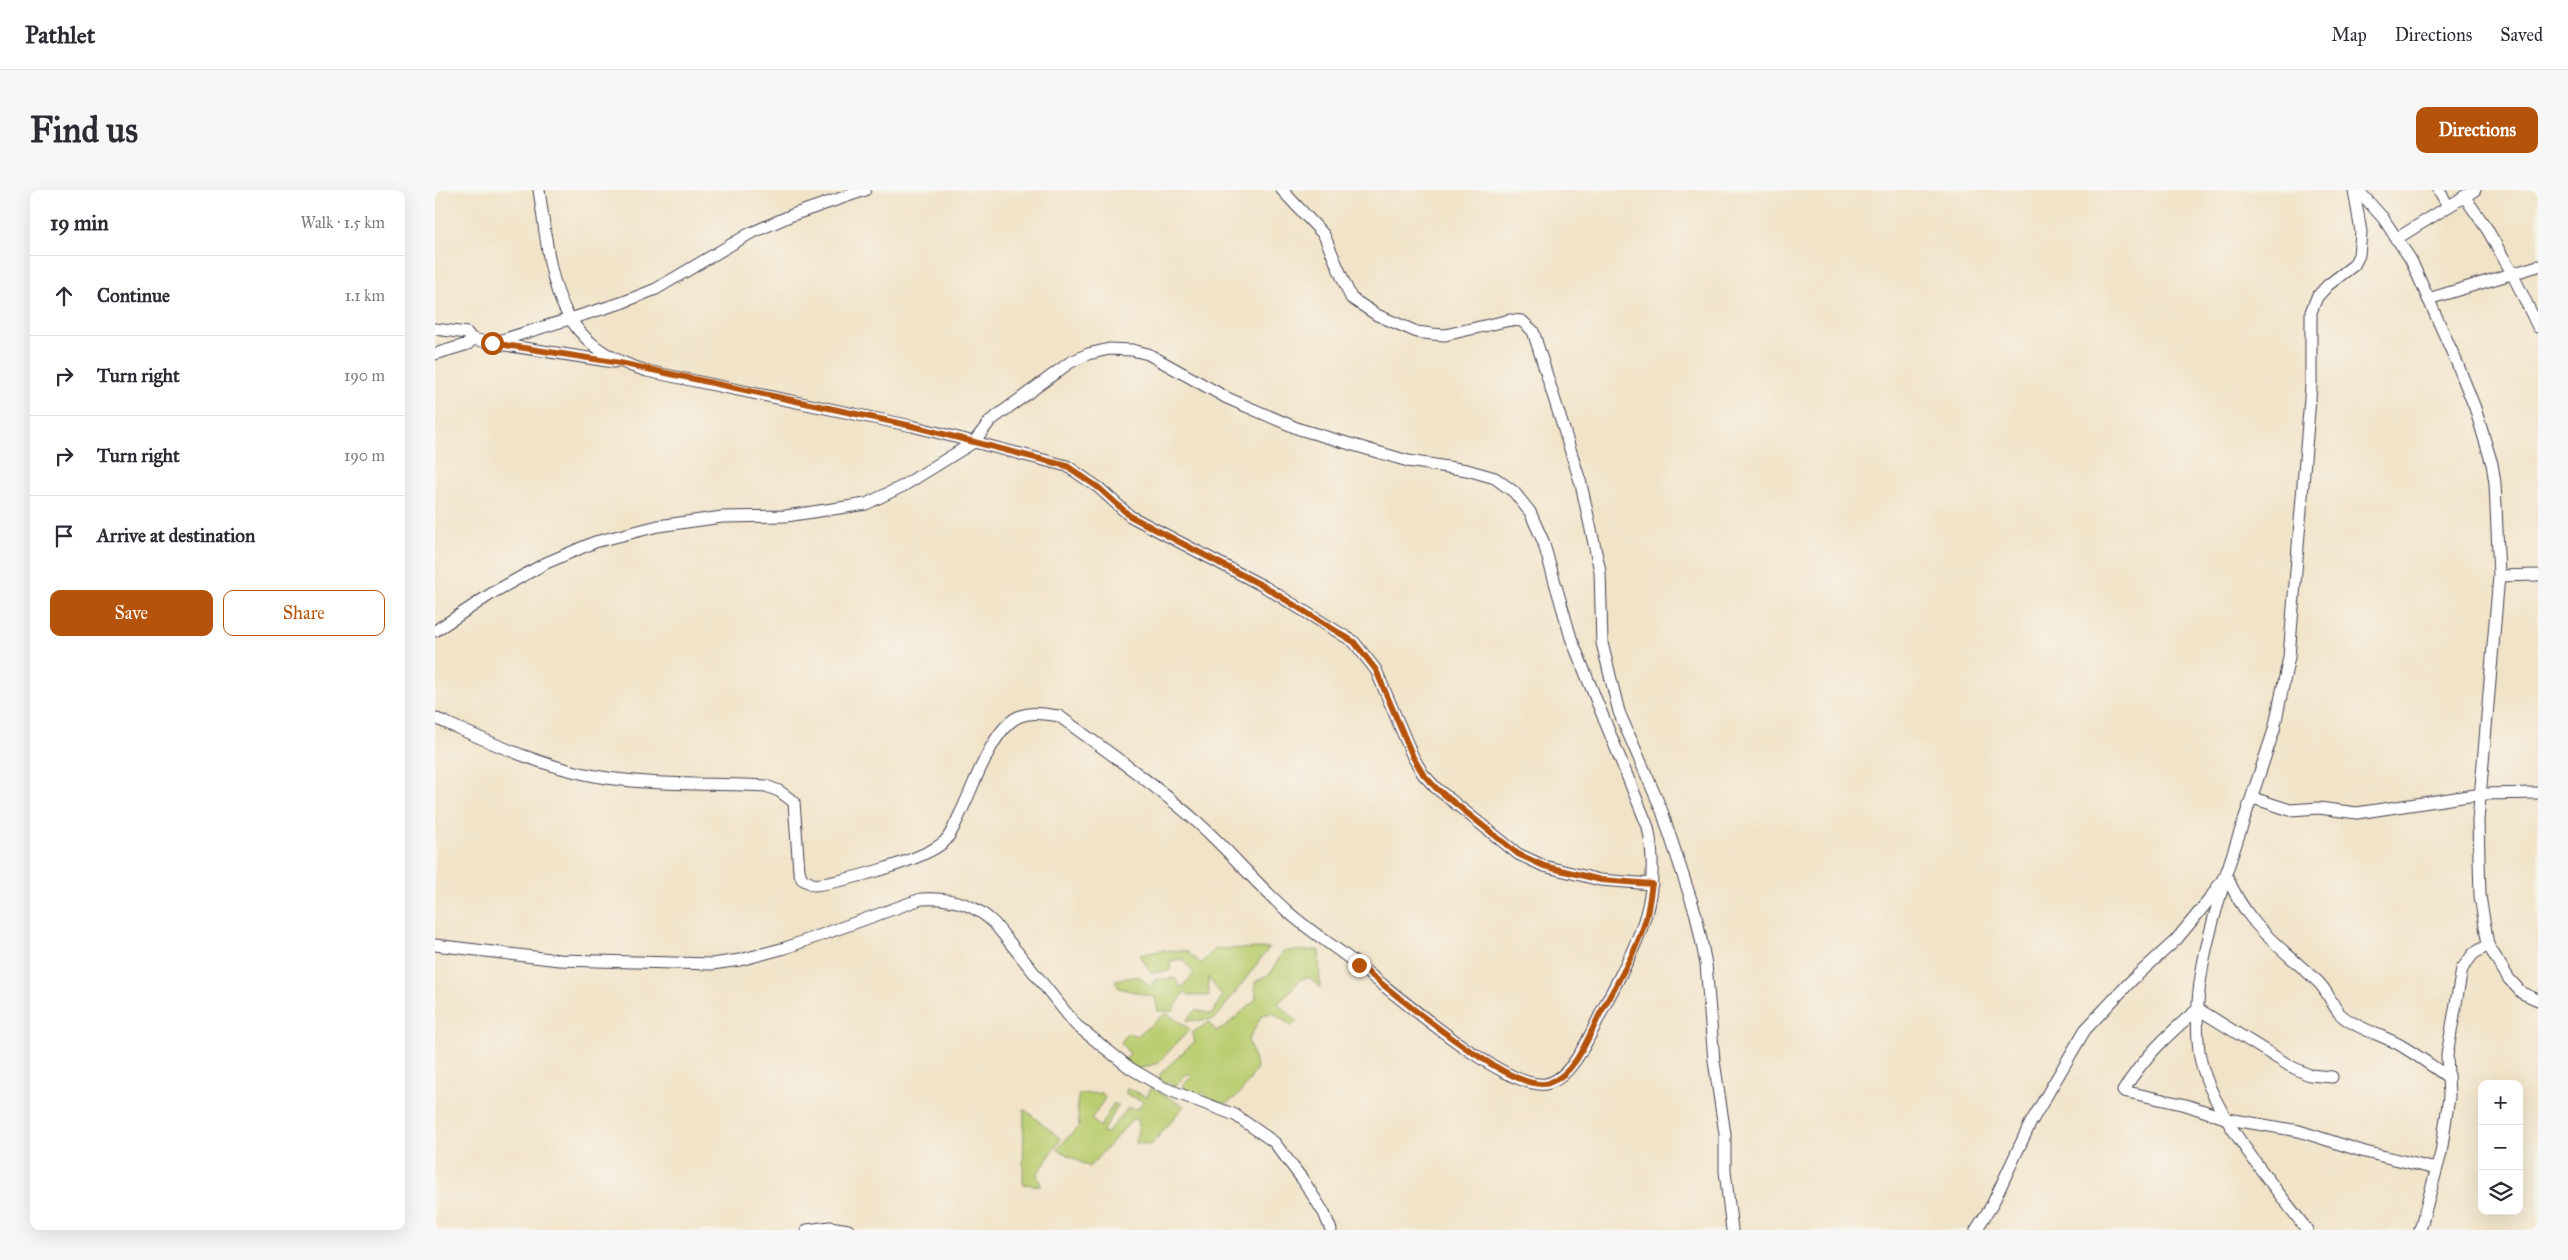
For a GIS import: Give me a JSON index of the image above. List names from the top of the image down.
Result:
{
  "page": {
    "header": "Pathlet",
    "nav": ["Map", "Directions", "Saved"],
    "buttons": [
      "Directions",
      ["Save", "Share"]
    ],
    "title": "Find us",
    "heading": ["19 min", "Walk · 1.5 km"],
    "list": [
      ["Continue", "1.1 km"],
      ["Turn right", "190 m"],
      ["Turn right", "190 m"],
      "Arrive at destination"
    ],
    "map_buttons": ["+", "−"]
  }
}
